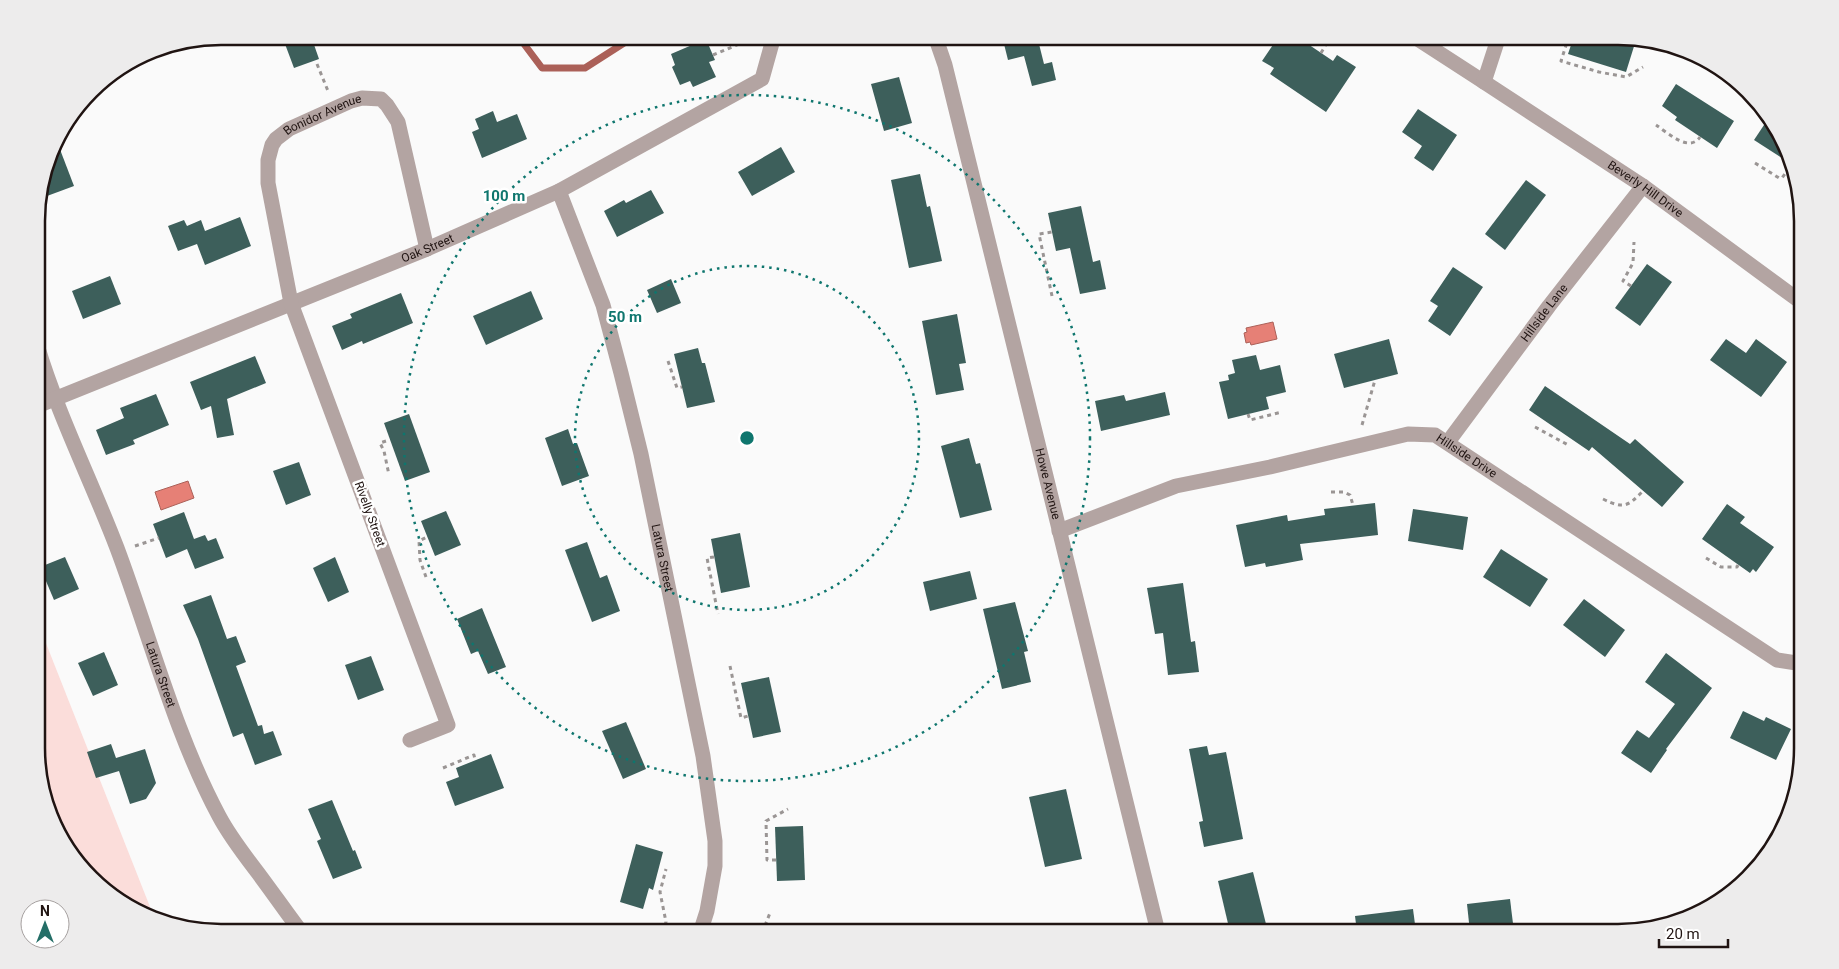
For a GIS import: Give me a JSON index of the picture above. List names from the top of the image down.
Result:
{
  "streets": {
    "street": [
      "Bonidor Avenue",
      "Beverly Hill Drive",
      "Oak Street",
      "Hillside Lane",
      "Hillside Drive",
      "Howe Avenue",
      "Rivelly Street",
      "Latura Street"
    ]
  },
  "crossings": [
    ["Bonidor Avenue", "Oak Street"],
    ["Bonidor Avenue", "Rivelly Street"],
    ["Beverly Hill Drive", "Hillside Lane"],
    ["Oak Street", "Rivelly Street"],
    ["Oak Street", "Latura Street"],
    ["Hillside Lane", "Hillside Drive"],
    ["Hillside Drive", "Howe Avenue"]
  ],
  "scale_bar": "20 m",
  "north": "top",
  "rings": ["100 m", "50 m"]
}
